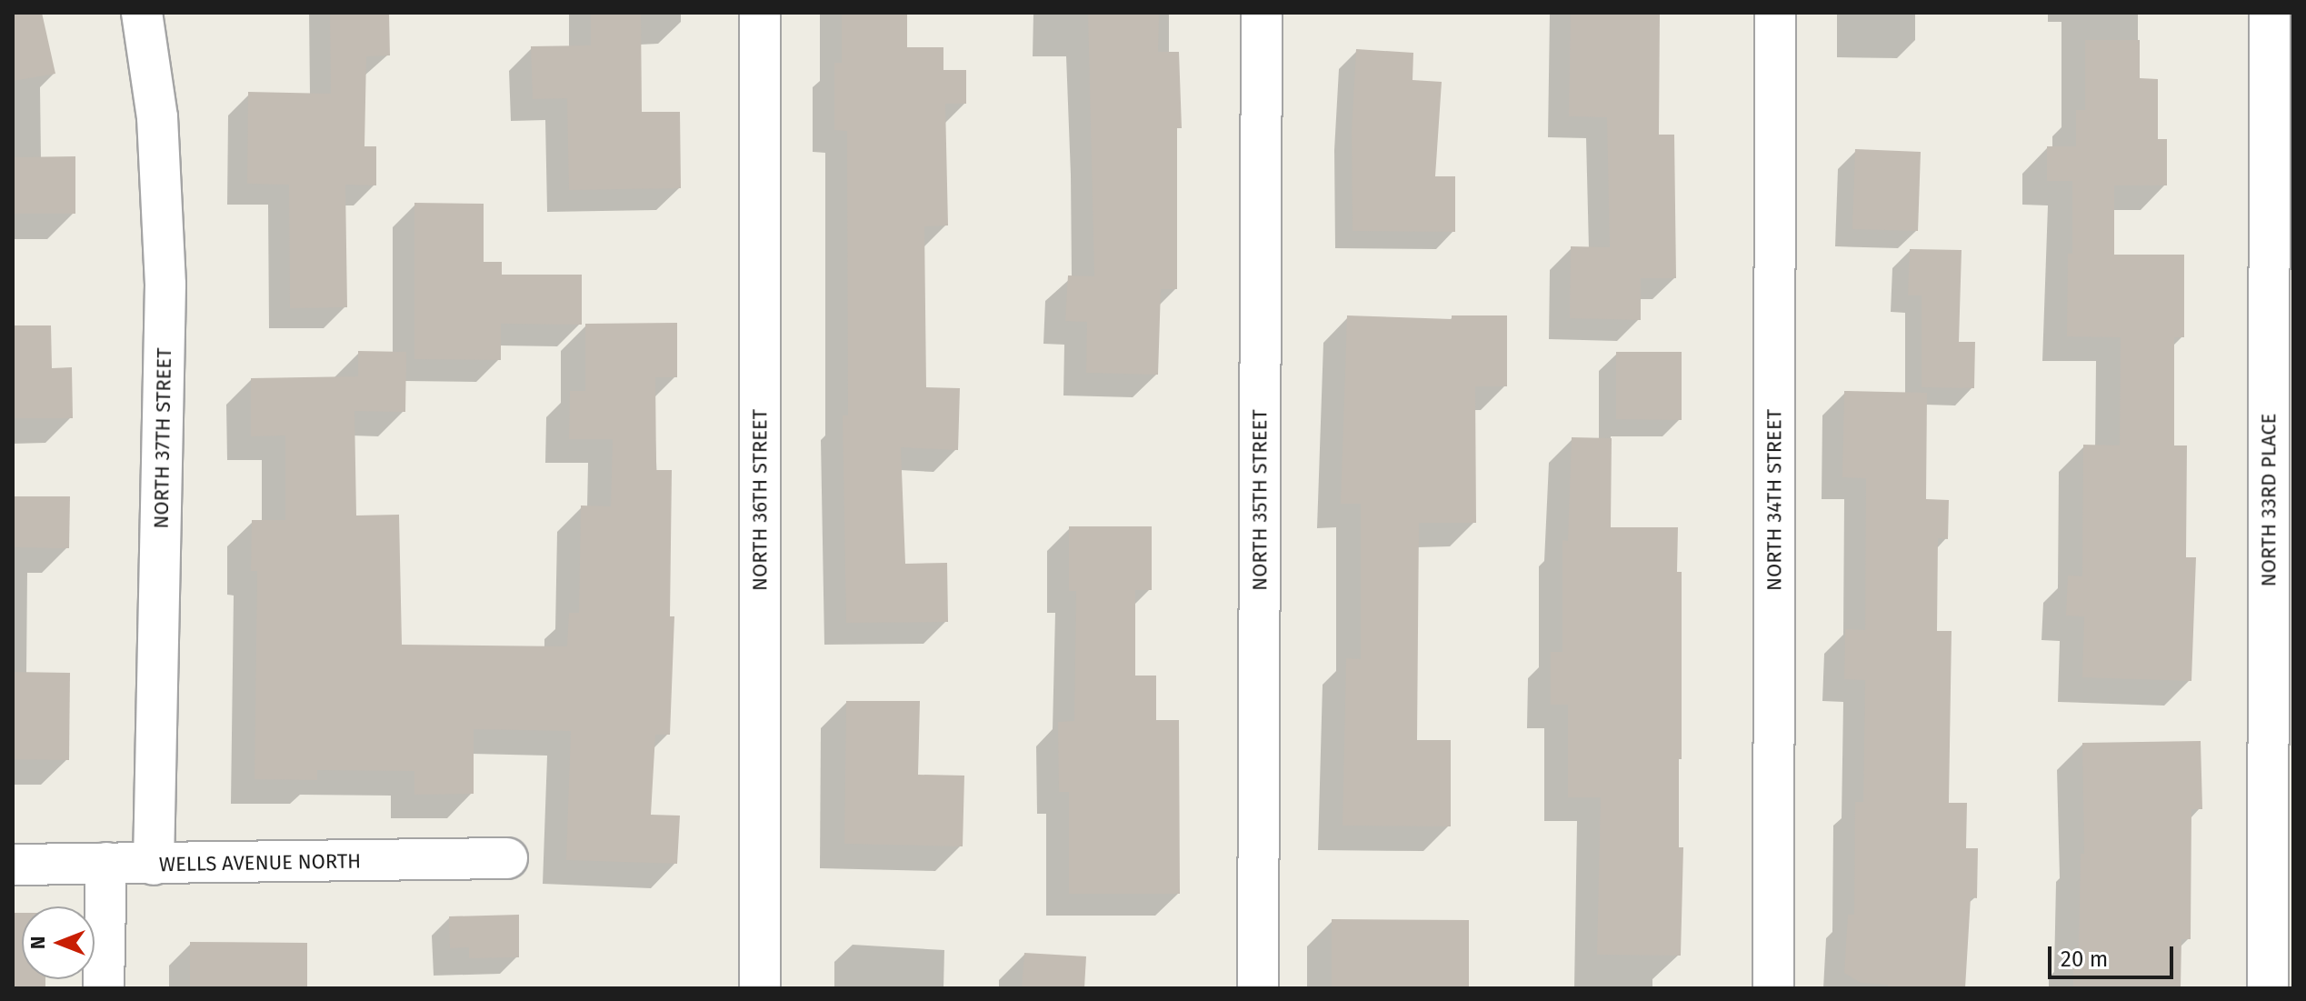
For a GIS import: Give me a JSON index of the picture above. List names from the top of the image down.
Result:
{
  "streets": {
    "street": [
      "NORTH 37TH STREET",
      "NORTH 36TH STREET",
      "NORTH 35TH STREET",
      "NORTH 34TH STREET",
      "NORTH 33RD PLACE",
      "WELLS AVENUE NORTH"
    ]
  },
  "crossings": [
    ["NORTH 37TH STREET", "WELLS AVENUE NORTH"]
  ],
  "scale_bar": "20 m",
  "north": "left"
}
